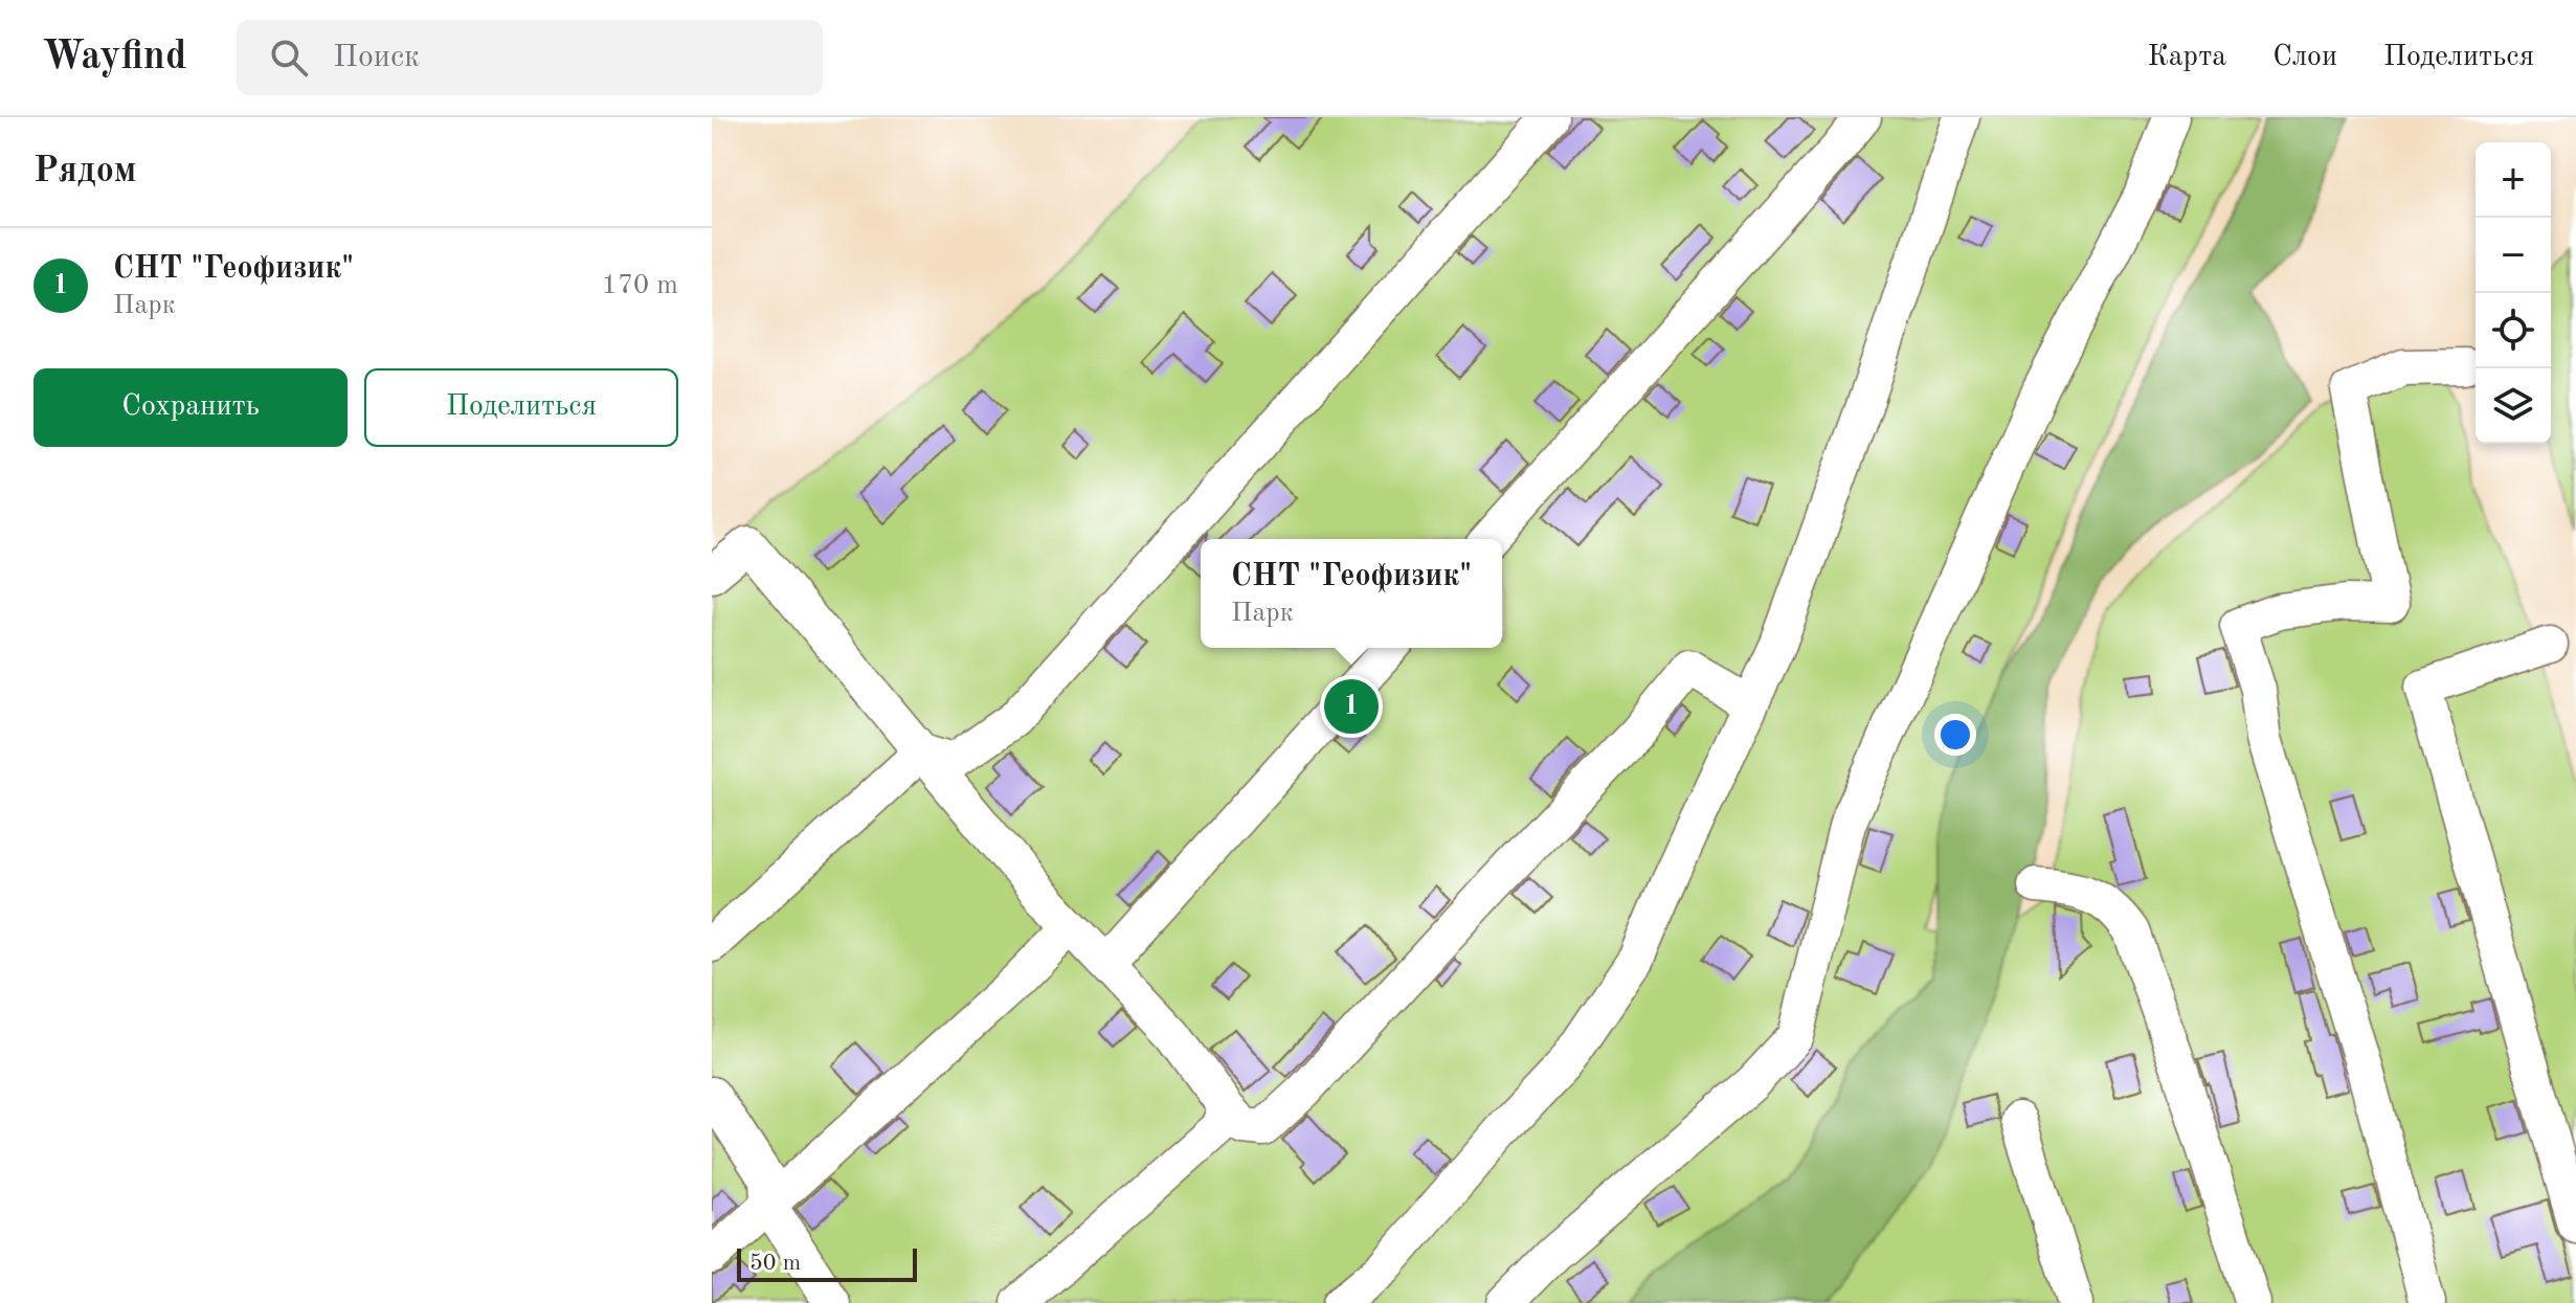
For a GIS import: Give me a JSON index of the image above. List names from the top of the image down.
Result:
{
  "scale_bar": "50 m",
  "page": {
    "header": "Wayfind",
    "search": "Поиск",
    "nav": ["Карта", "Слои", "Поделиться"],
    "heading": "Рядом",
    "map_buttons": ["+", "−"],
    "list": [
      {
        "mark": "1",
        "name": "СНТ \"Геофизик\"",
        "note": "Парк",
        "value": "170 m"
      }
    ],
    "buttons": ["Сохранить", "Поделиться"],
    "popup": ["СНТ \"Геофизик\"", "Парк"],
    "pins": "1",
    "scale": "50 m"
  }
}
